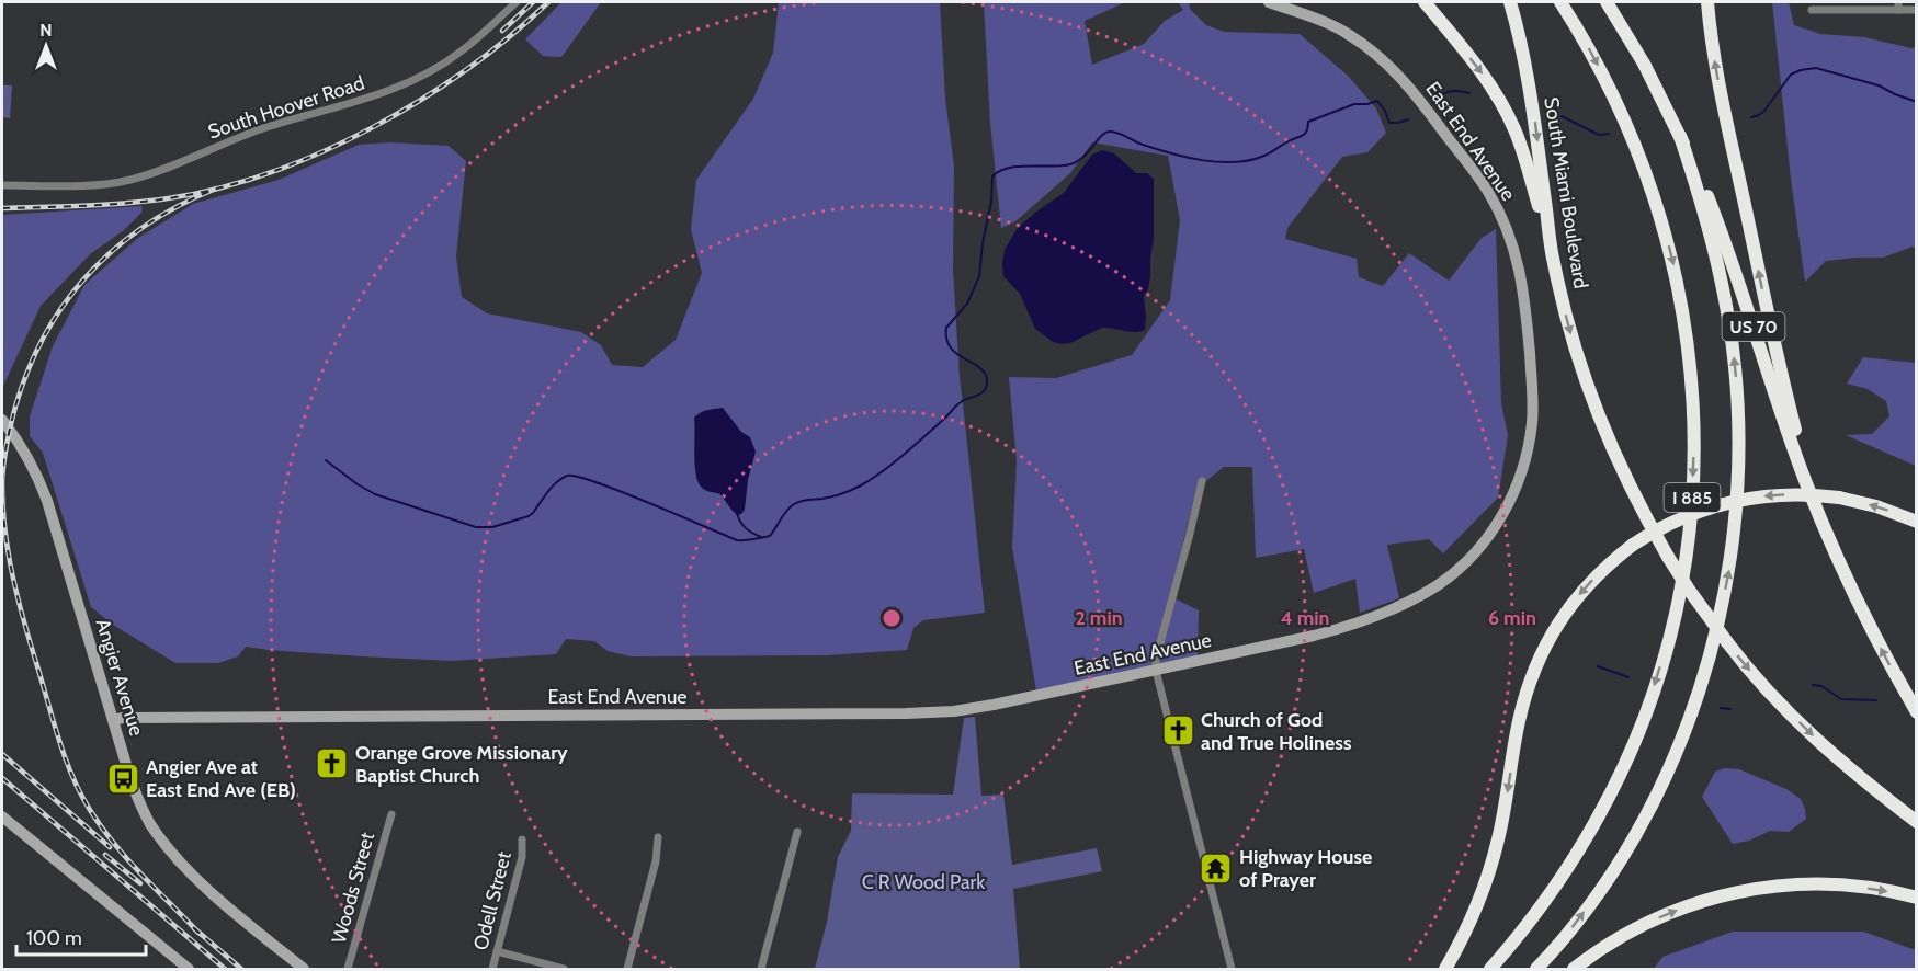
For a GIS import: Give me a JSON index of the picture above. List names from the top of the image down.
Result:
{
  "streets": {
    "highway": ["South Miami Boulevard", "US 70", "I 885"],
    "street": [
      "South Hoover Road",
      "East End Avenue",
      "Angier Avenue",
      "Woods Street",
      "Odell Street"
    ]
  },
  "crossings": [
    ["East End Avenue", "Angier Avenue"],
    ["US 70", "I 885"]
  ],
  "parks": ["C R Wood Park"],
  "places": {
    "church": ["Church of God and True Holiness", "Orange Grove Missionary Baptist Church"],
    "bus stop": ["Angier Ave at East End Ave (EB)"],
    "temple": ["Highway House of Prayer"]
  },
  "scale_bar": "100 m",
  "north": "top",
  "rings": ["2 min", "4 min", "6 min"]
}
